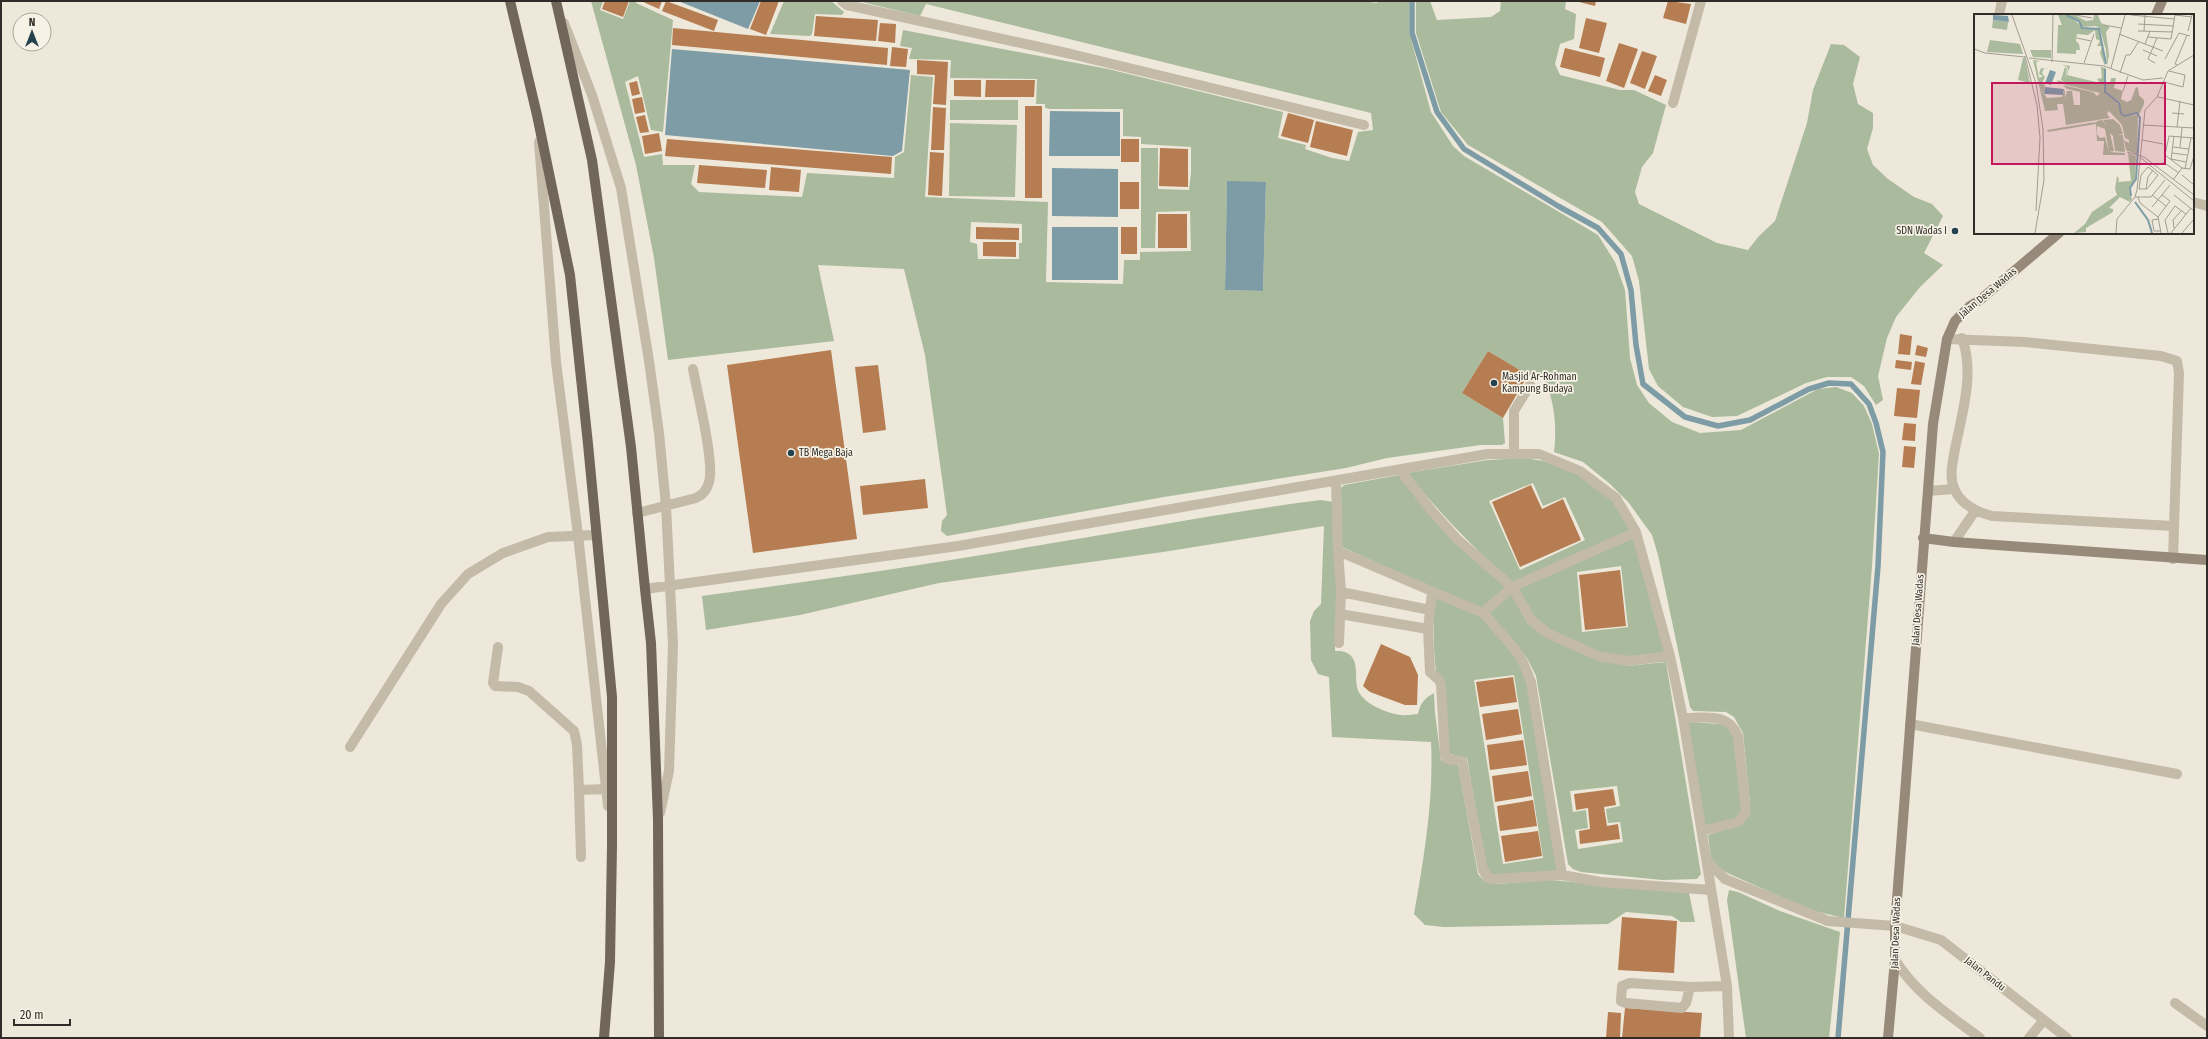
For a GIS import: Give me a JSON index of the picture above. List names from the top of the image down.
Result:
{
  "streets": {
    "main road": ["Jalan Desa Wadas"],
    "street": ["Jalan Pandu"]
  },
  "crossings": [
    ["Jalan Desa Wadas", "Jalan Pandu"]
  ],
  "places": ["SDN Wadas I", "Masjid Ar-Rohman Kampung Budaya", "TB Mega Baja"],
  "scale_bar": "20 m",
  "north": "top"
}
